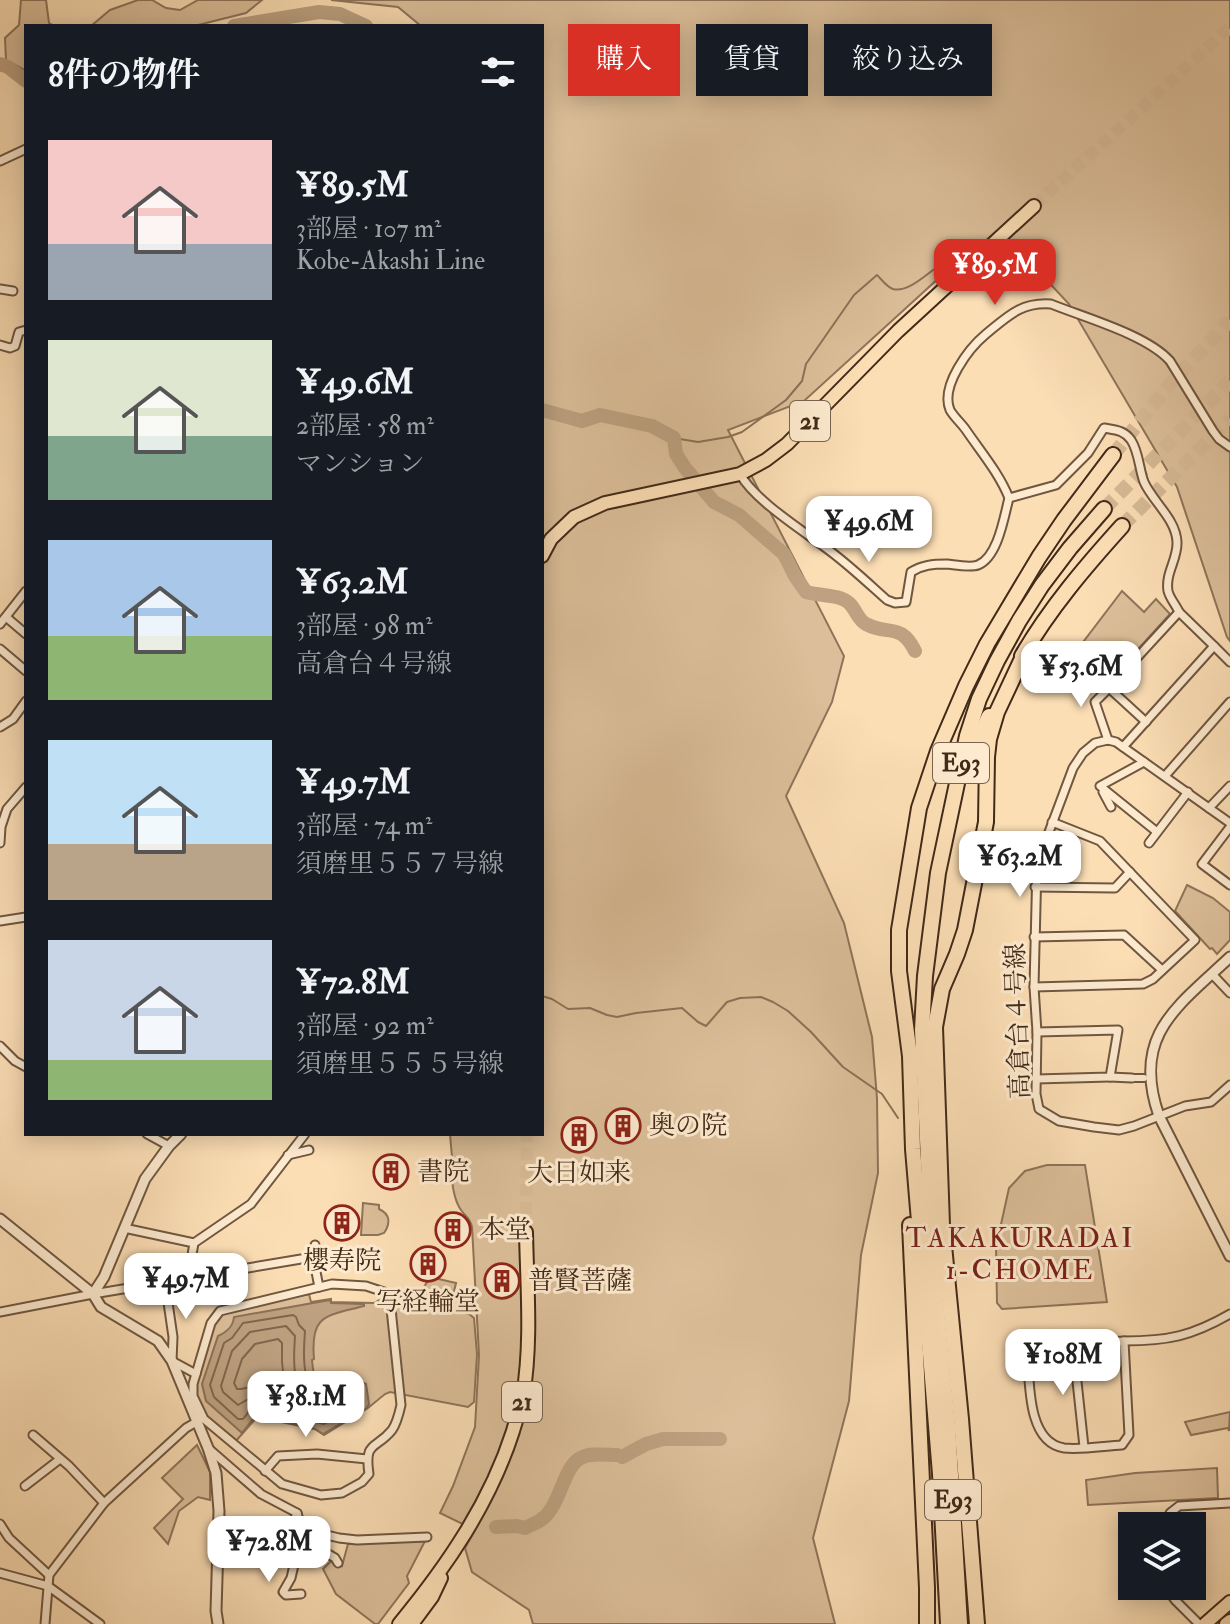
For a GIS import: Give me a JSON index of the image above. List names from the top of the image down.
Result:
{
  "streets": {
    "highway": ["E93"],
    "main road": ["21"],
    "street": ["高倉台４号線"]
  },
  "districts": ["TAKAKURADAI 1-CHOME"],
  "places": {
    "building": [
      "奥の院",
      "大日如来",
      "書院",
      "櫻寿院",
      "本堂",
      "写経輪堂",
      "普賢菩薩"
    ]
  },
  "page": {
    "chip": ["購入", "賃貸", "絞り込み"],
    "heading": "8件の物件",
    "list": [
      {
        "name": "¥89.5M",
        "note": "3部屋 · 107 m² · Kobe-Akashi Line"
      },
      {
        "name": "¥49.6M",
        "note": "2部屋 · 58 m² · マンション"
      },
      {
        "name": "¥63.2M",
        "note": "3部屋 · 98 m² · 高倉台４号線"
      },
      {
        "name": "¥49.7M",
        "note": "3部屋 · 74 m² · 須磨里５５７号線"
      },
      {
        "name": "¥72.8M",
        "note": "3部屋 · 92 m² · 須磨里５５５号線"
      }
    ],
    "price": [
      "¥89.5M",
      "¥49.6M",
      "¥53.6M",
      "¥63.2M",
      "¥49.7M",
      "¥108M",
      "¥38.1M",
      "¥72.8M"
    ]
  }
}
